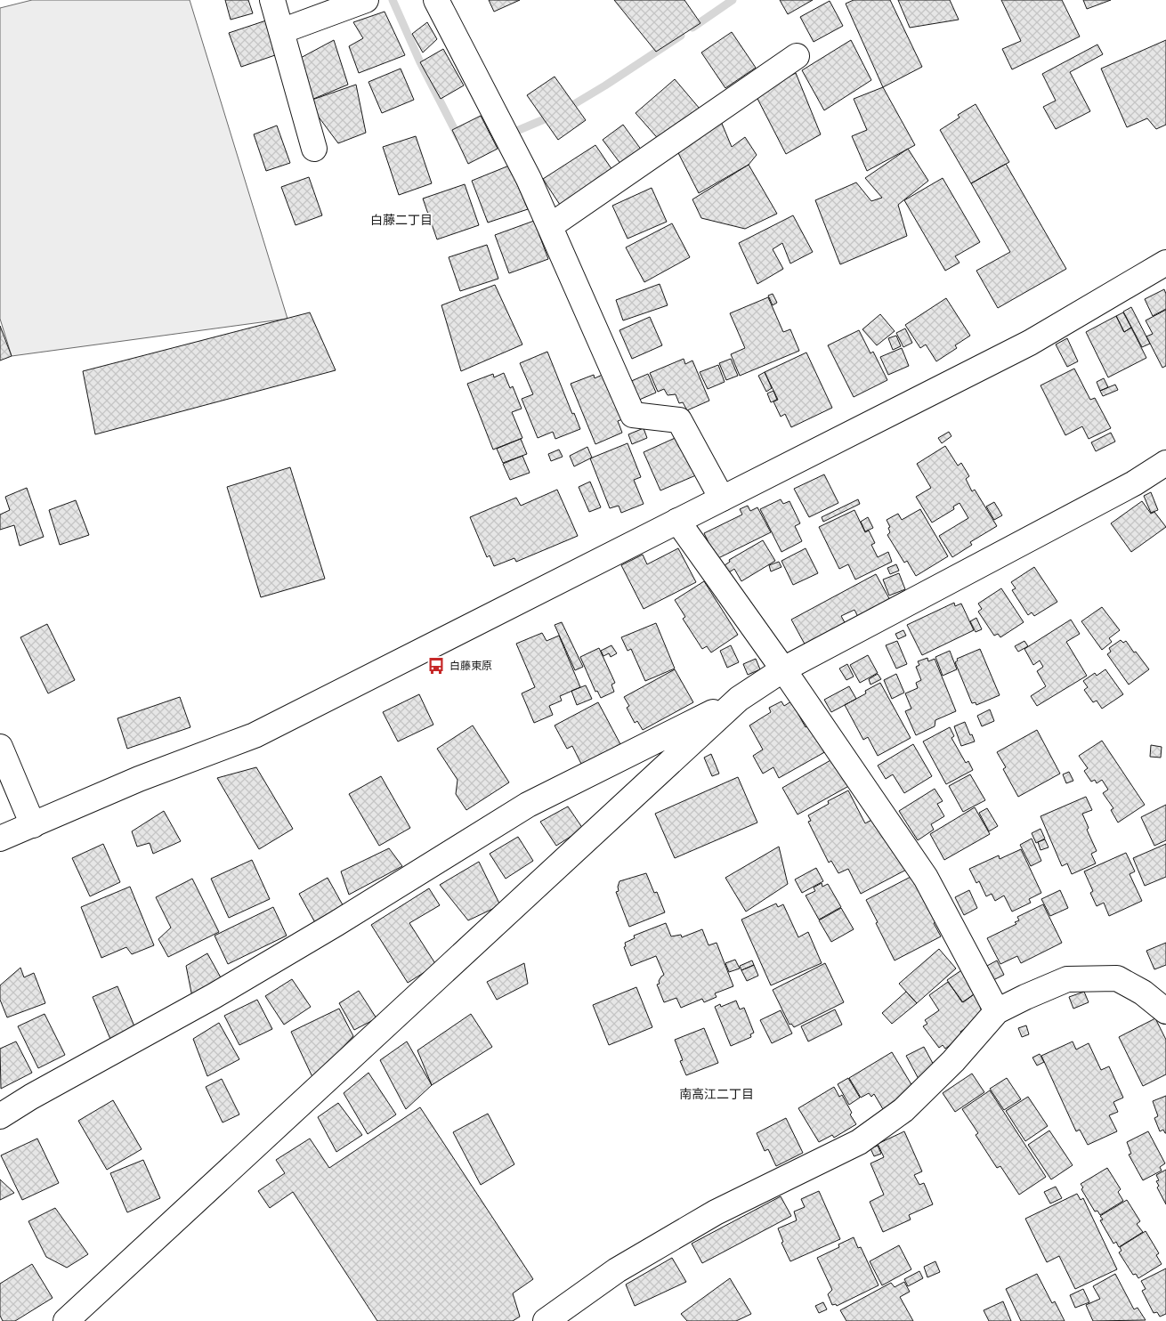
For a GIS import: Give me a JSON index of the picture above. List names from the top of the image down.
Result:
{
  "districts": ["白藤二丁目", "南高江二丁目"],
  "places": {
    "bus stop": ["白藤東原"]
  }
}
